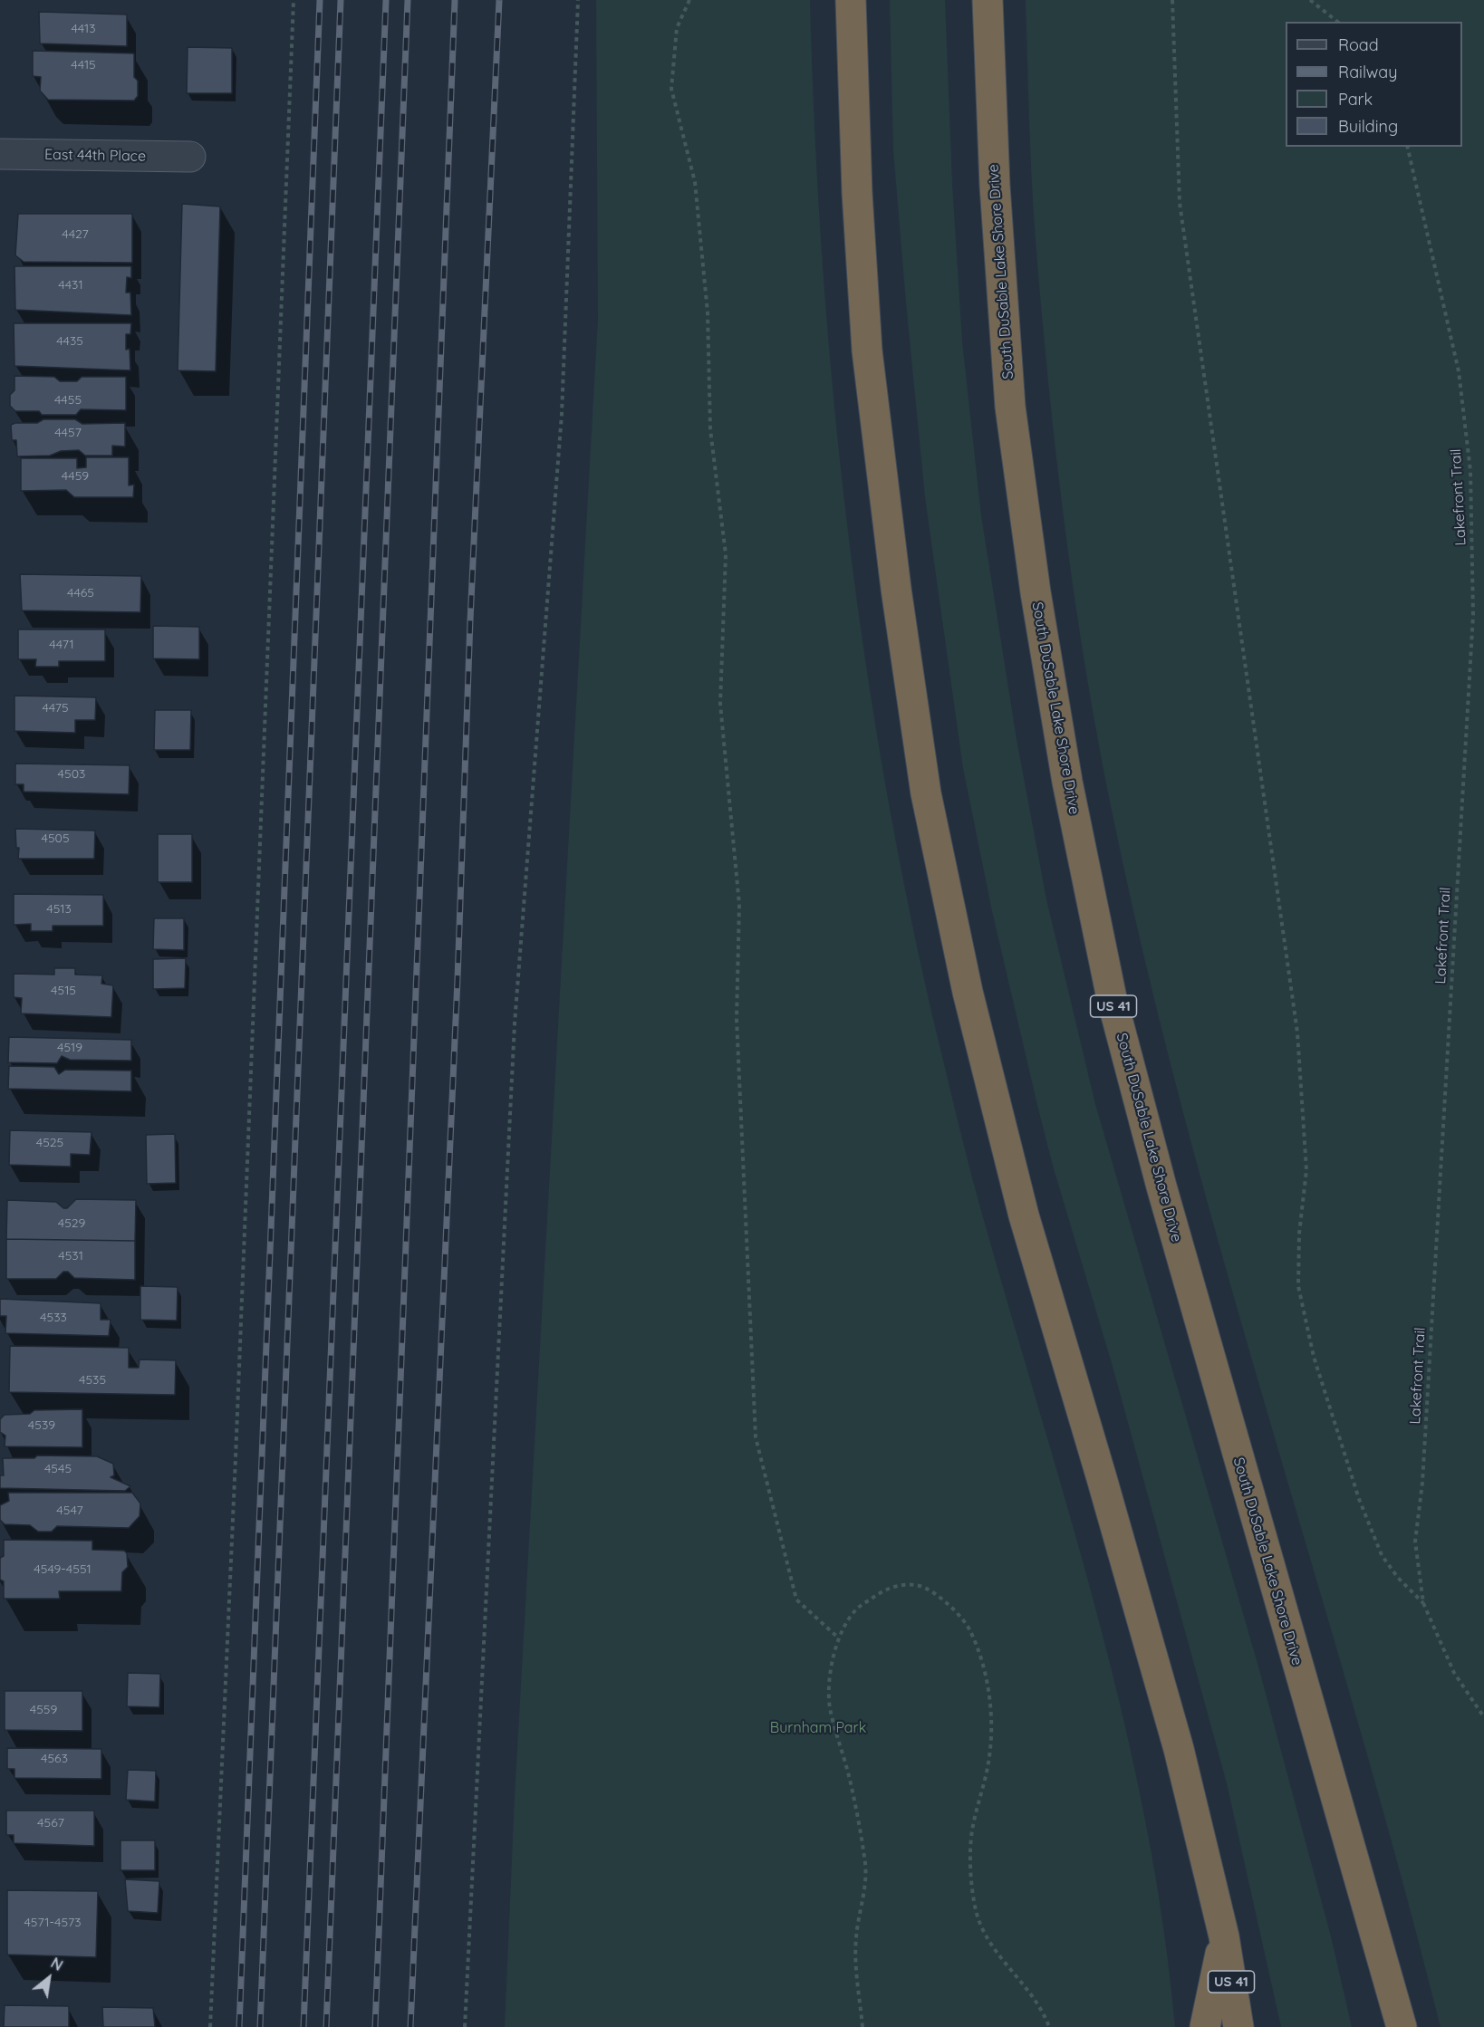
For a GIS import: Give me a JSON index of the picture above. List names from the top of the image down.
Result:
{
  "streets": {
    "highway": ["South DuSable Lake Shore Drive", "US 41"],
    "street": ["East 44th Place"],
    "path": ["Lakefront Trail"]
  },
  "parks": ["Burnham Park"],
  "house_numbers": [
    "4413",
    "4415",
    "4427",
    "4431",
    "4435",
    "4455",
    "4457",
    "4459",
    "4465",
    "4471",
    "4475",
    "4503",
    "4505",
    "4513",
    "4515",
    "4519",
    "4525",
    "4529",
    "4531",
    "4533",
    "4535",
    "4539",
    "4545",
    "4547",
    "4549-4551",
    "4559",
    "4563",
    "4567",
    "4571-4573"
  ],
  "legend": [
    "Road",
    "Railway",
    "Park",
    "Building"
  ],
  "north": "top right"
}
